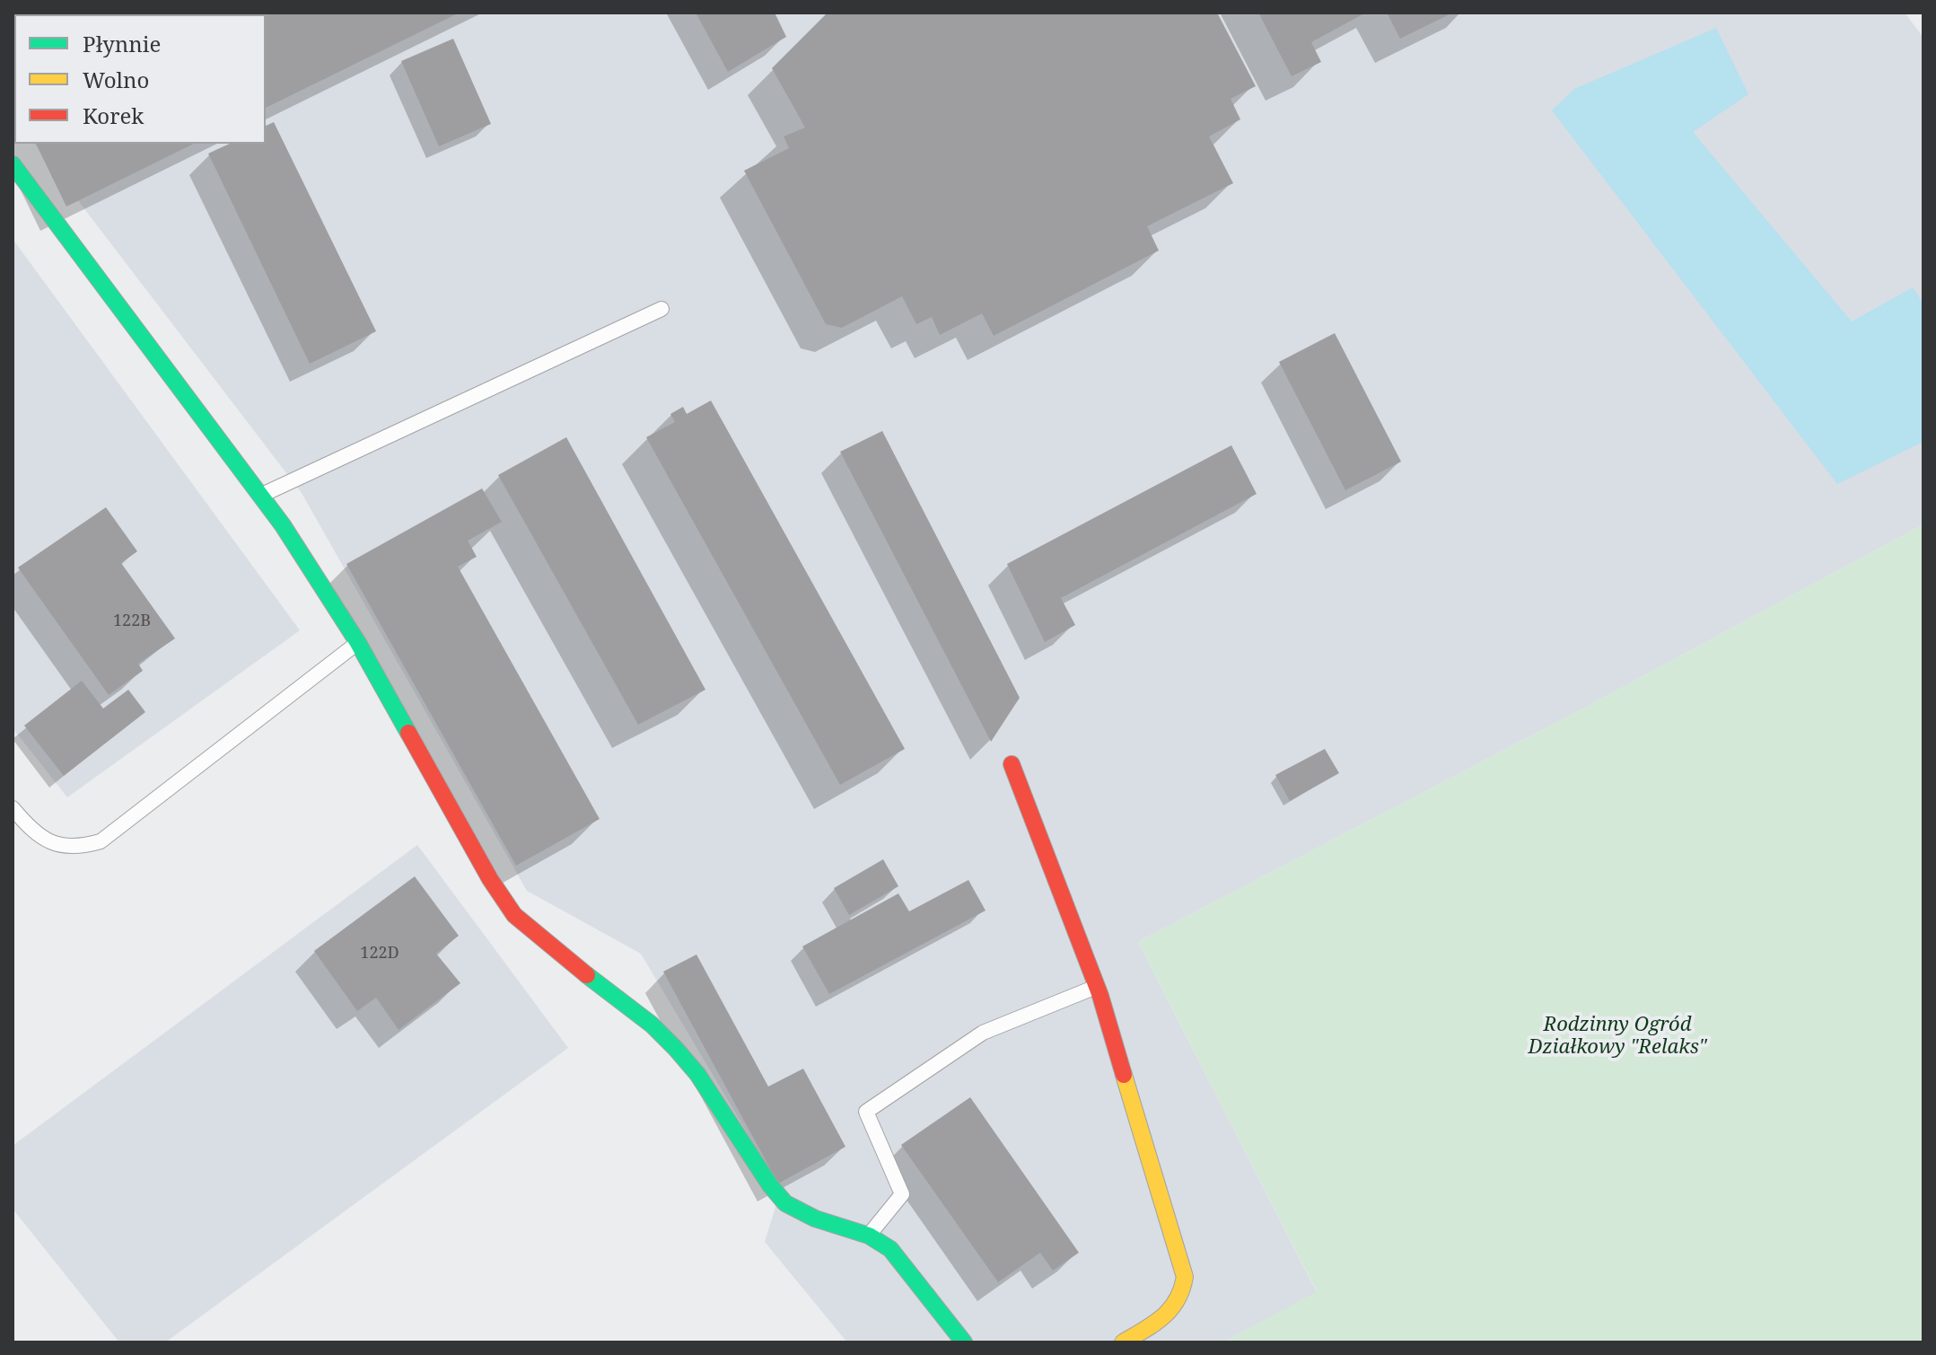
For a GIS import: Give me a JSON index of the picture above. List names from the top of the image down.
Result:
{
  "parks": ["Rodzinny Ogród Działkowy \"Relaks\""],
  "house_numbers": ["122B", "122D"],
  "legend": ["Płynnie", "Wolno", "Korek"]
}
